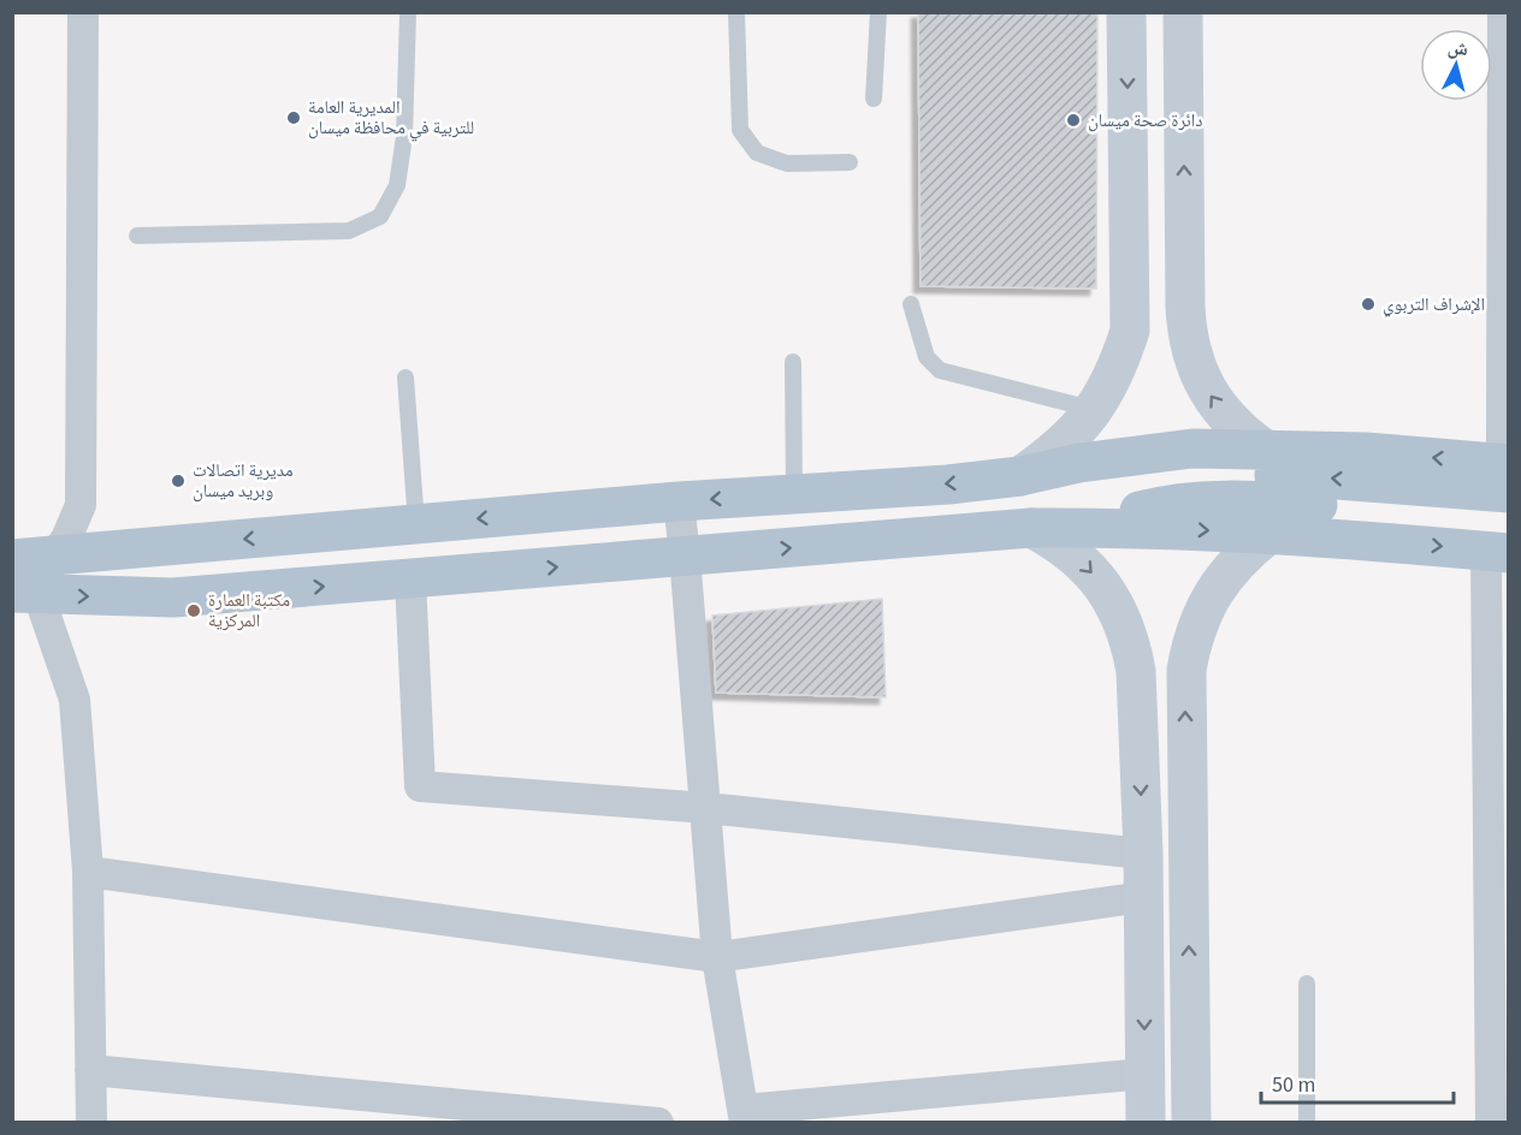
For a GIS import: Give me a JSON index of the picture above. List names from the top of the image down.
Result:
{
  "places": [
    "المديرية العامة للتربية في محافظة ميسان",
    "دائرة صحة ميسان",
    "الإشراف التربوي",
    "مديرية اتصالات وبريد ميسان",
    "مكتبة العمارة المركزية"
  ],
  "scale_bar": "50 m",
  "north": "top"
}
